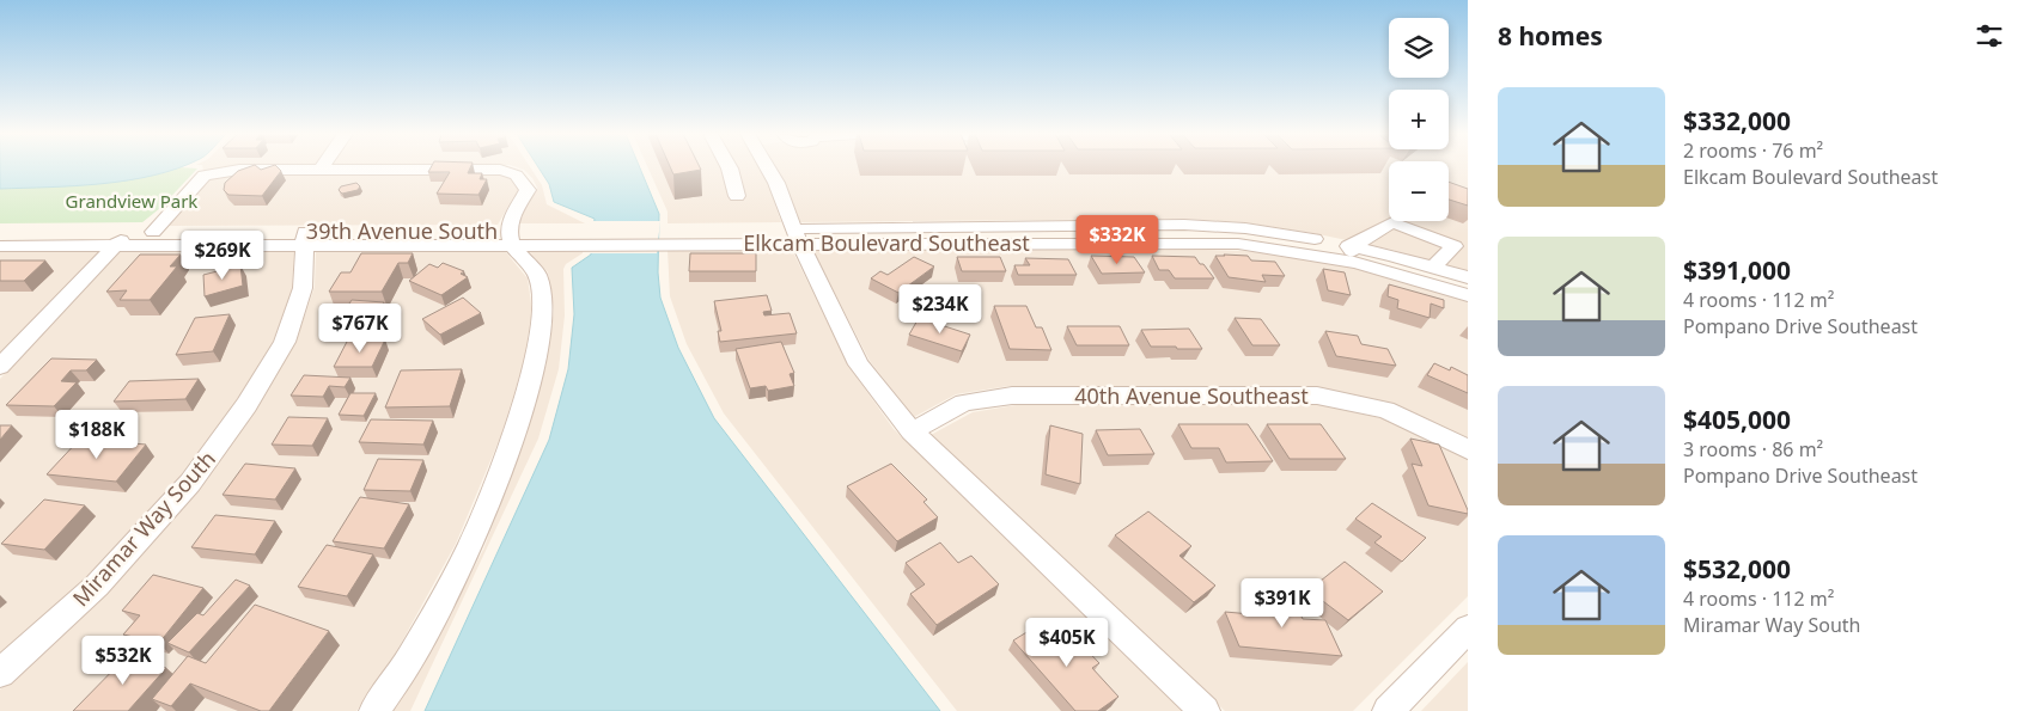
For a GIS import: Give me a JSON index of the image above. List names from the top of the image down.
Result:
{
  "streets": {
    "street": [
      "39th Avenue South",
      "Elkcam Boulevard Southeast",
      "40th Avenue Southeast",
      "Miramar Way South"
    ]
  },
  "crossings": [
    ["39th Avenue South", "Elkcam Boulevard Southeast"],
    ["39th Avenue South", "Miramar Way South"]
  ],
  "parks": ["Grandview Park"],
  "page": {
    "heading": "8 homes",
    "map_buttons": ["+", "−"],
    "list": [
      {
        "name": "$332,000",
        "note": "2 rooms · 76 m² · Elkcam Boulevard Southeast"
      },
      {
        "name": "$391,000",
        "note": "4 rooms · 112 m² · Pompano Drive Southeast"
      },
      {
        "name": "$405,000",
        "note": "3 rooms · 86 m² · Pompano Drive Southeast"
      },
      {
        "name": "$532,000",
        "note": "4 rooms · 112 m² · Miramar Way South"
      }
    ],
    "price": [
      "$332K",
      "$269K",
      "$234K",
      "$767K",
      "$188K",
      "$391K",
      "$405K",
      "$532K"
    ]
  }
}
